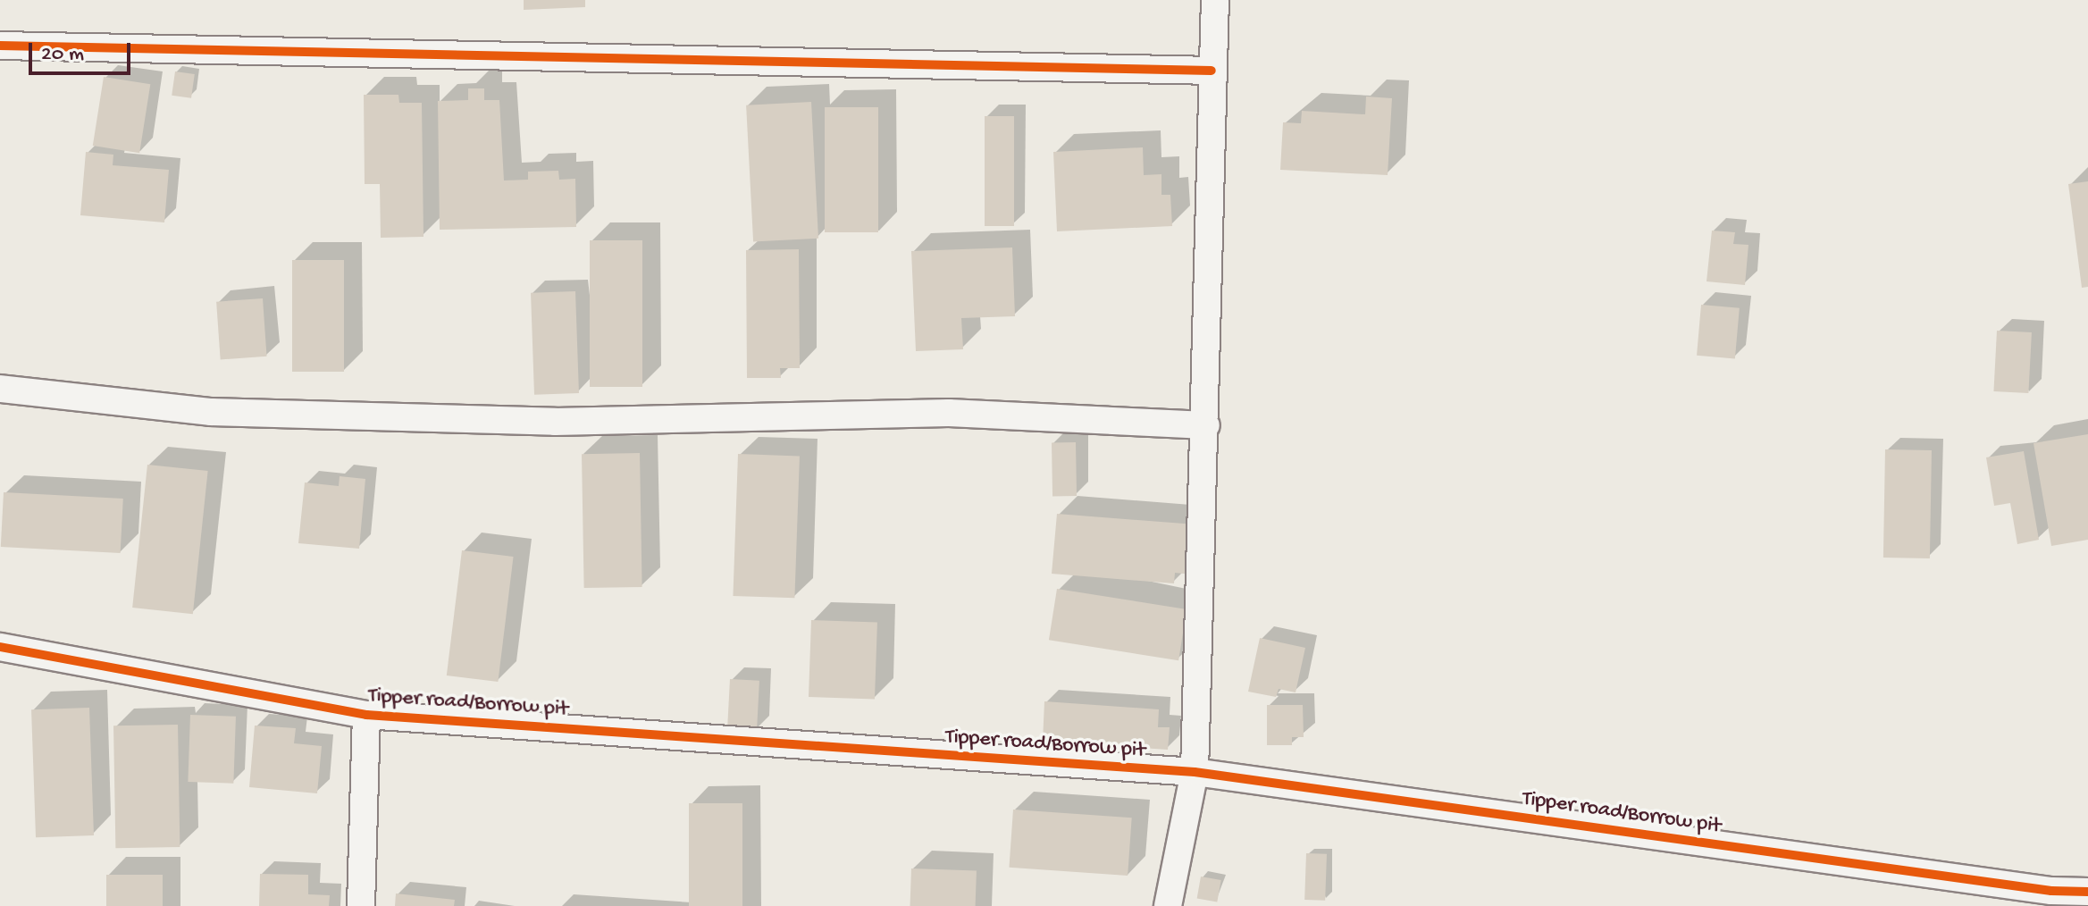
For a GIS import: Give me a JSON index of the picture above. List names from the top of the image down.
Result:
{
  "streets": {
    "street": ["Tipper road/Borrow pit"]
  },
  "scale_bar": "20 m"
}
